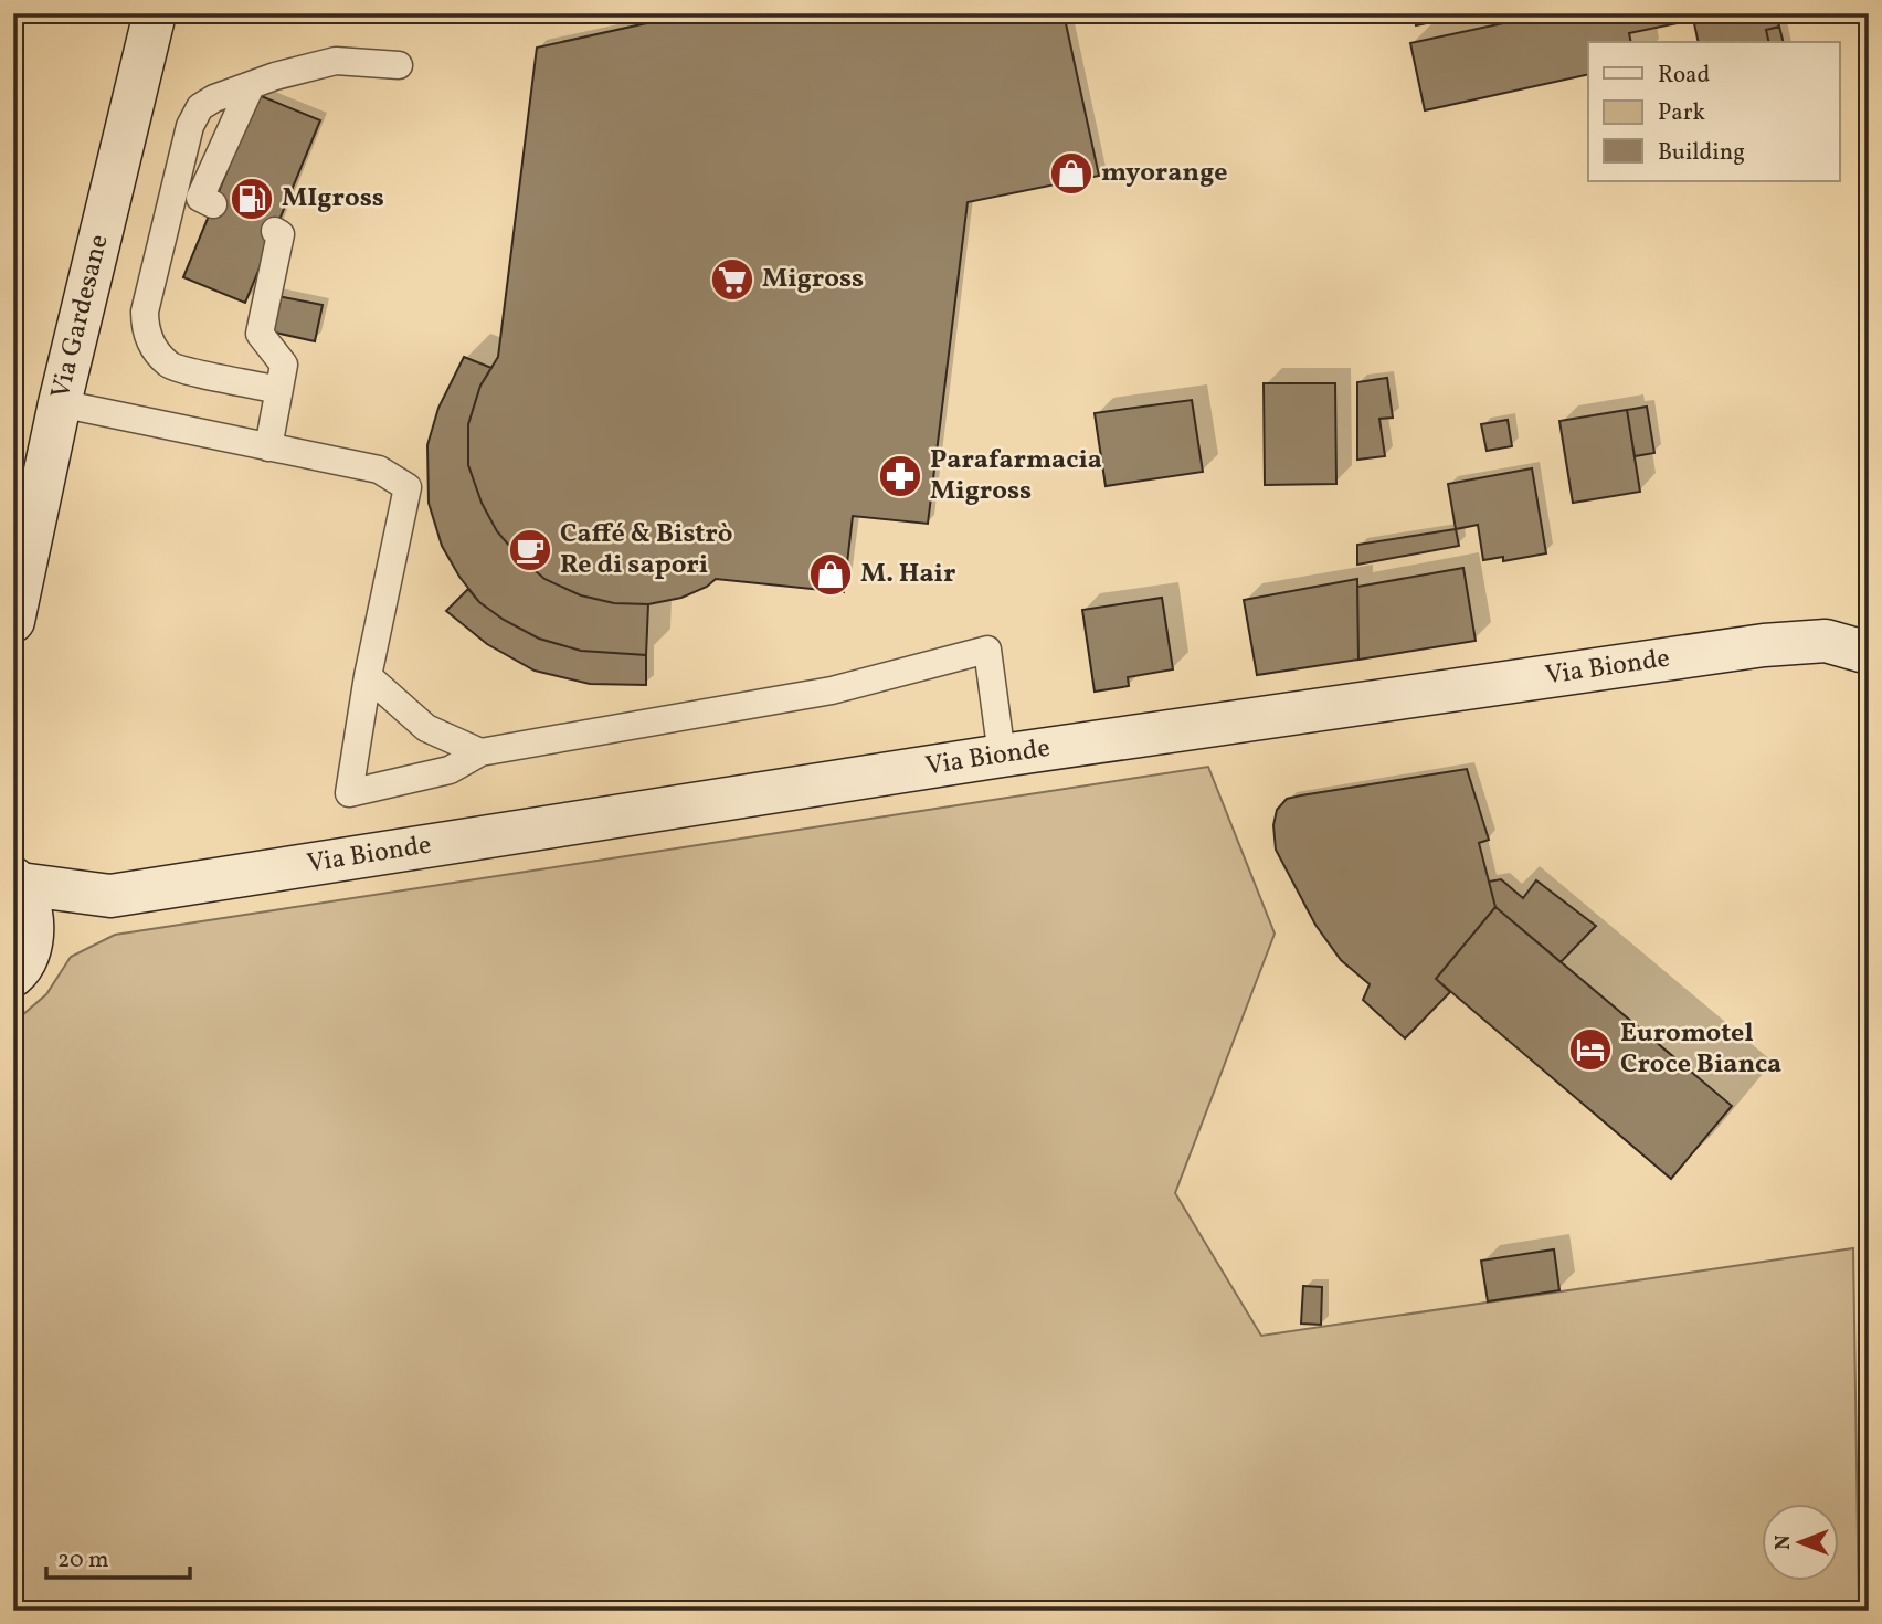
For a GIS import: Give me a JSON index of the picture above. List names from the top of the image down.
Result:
{
  "streets": {
    "street": ["Via Gardesane", "Via Bionde"]
  },
  "places": {
    "shop": ["myorange", "M. Hair"],
    "fuel station": ["MIgross"],
    "supermarket": ["Migross"],
    "pharmacy": ["Parafarmacia Migross"],
    "cafe": ["Caffé & Bistrò Re di sapori"],
    "hotel": ["Euromotel Croce Bianca"]
  },
  "legend": ["Road", "Park", "Building"],
  "scale_bar": "20 m",
  "north": "left"
}
